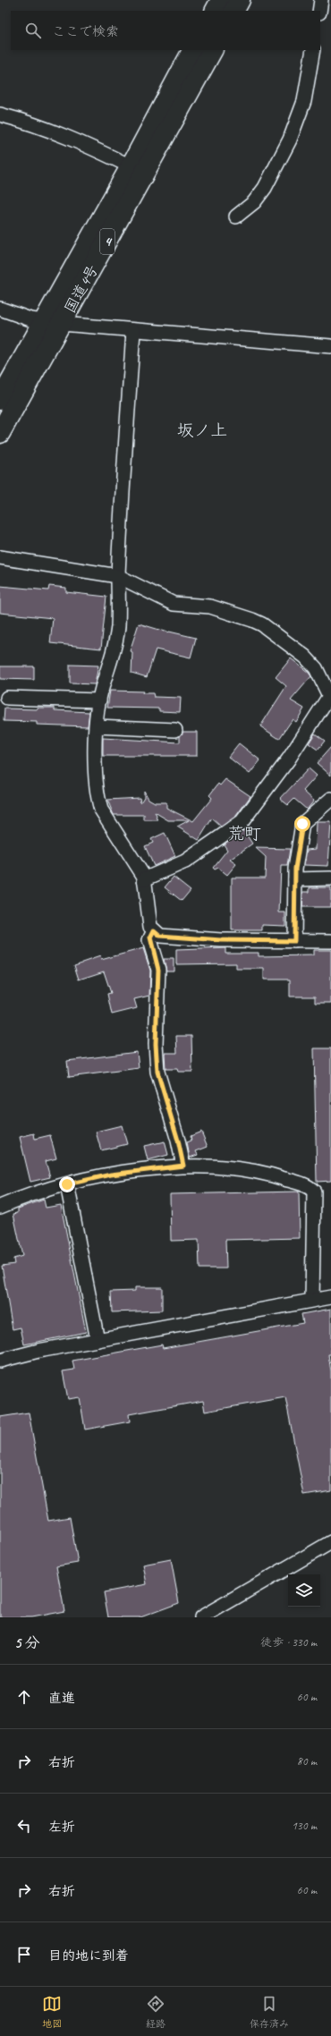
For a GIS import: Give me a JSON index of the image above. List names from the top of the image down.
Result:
{
  "streets": {
    "highway": ["4", "国道4号"]
  },
  "districts": ["坂ノ上", "荒町"],
  "page": {
    "search": "ここで検索",
    "heading": ["5 分", "徒歩 · 330 m"],
    "list": [
      ["直進", "60 m"],
      ["右折", "80 m"],
      ["左折", "130 m"],
      ["右折", "60 m"],
      "目的地に到着"
    ],
    "nav": ["地図", "経路", "保存済み"]
  }
}
